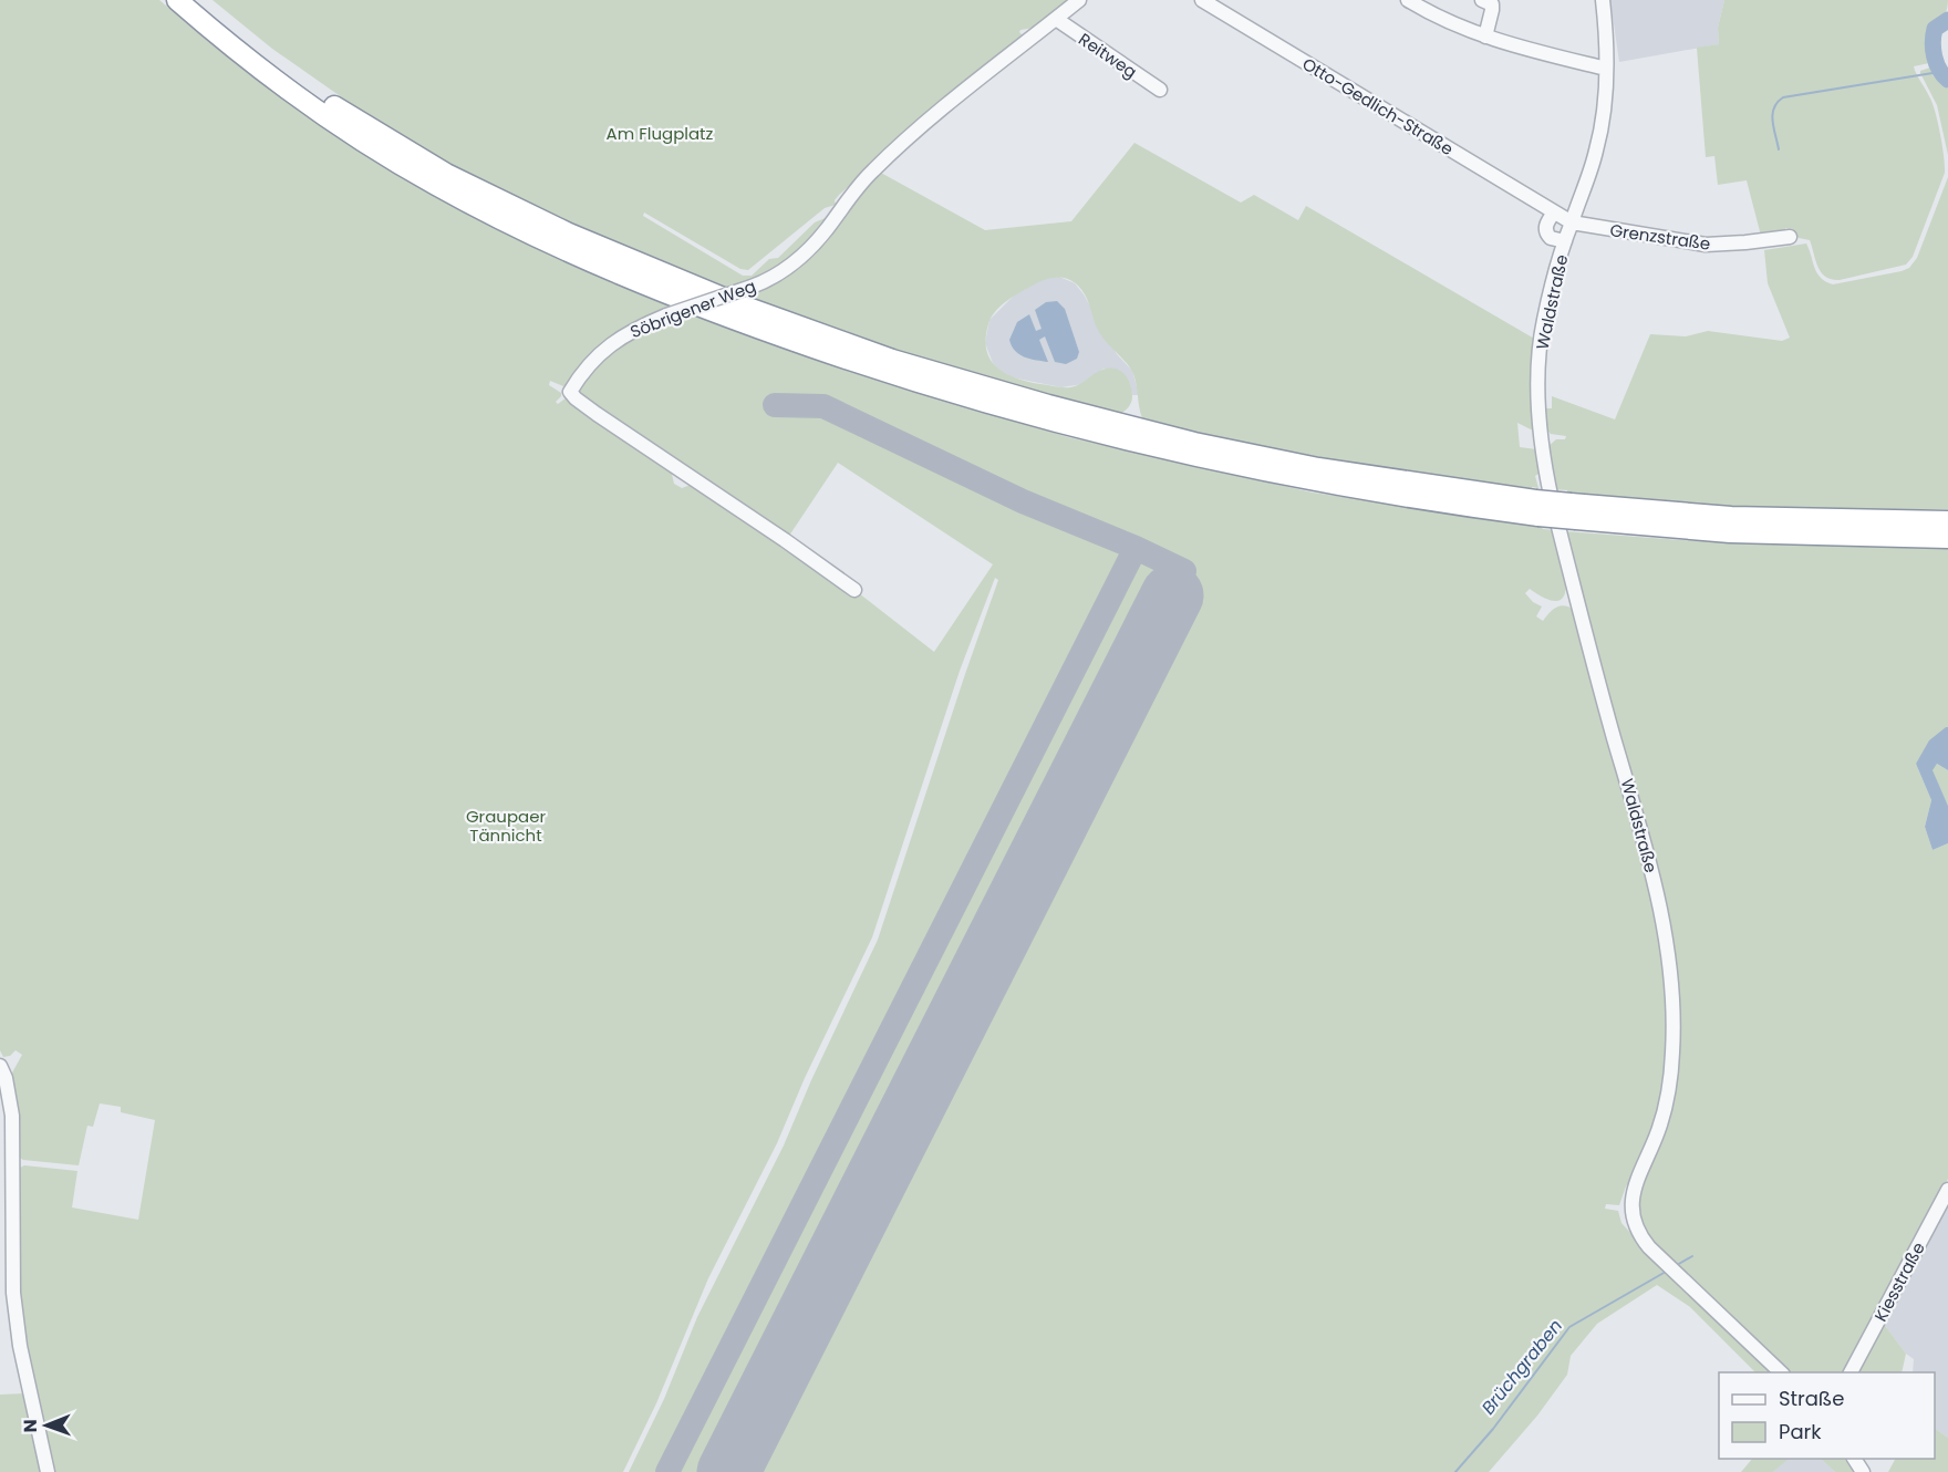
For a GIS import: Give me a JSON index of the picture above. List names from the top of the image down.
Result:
{
  "streets": {
    "street": [
      "Reitweg",
      "Otto-Gedlich-Straße",
      "Grenzstraße",
      "Waldstraße",
      "Söbrigener Weg",
      "Kiesstraße"
    ]
  },
  "crossings": [
    ["Reitweg", "Söbrigener Weg"],
    ["Otto-Gedlich-Straße", "Grenzstraße"],
    ["Otto-Gedlich-Straße", "Waldstraße"],
    ["Grenzstraße", "Waldstraße"]
  ],
  "water": ["Brüchgraben"],
  "parks": ["Am Flugplatz", "Graupaer Tännicht"],
  "legend": ["Straße", "Park"],
  "north": "left"
}
